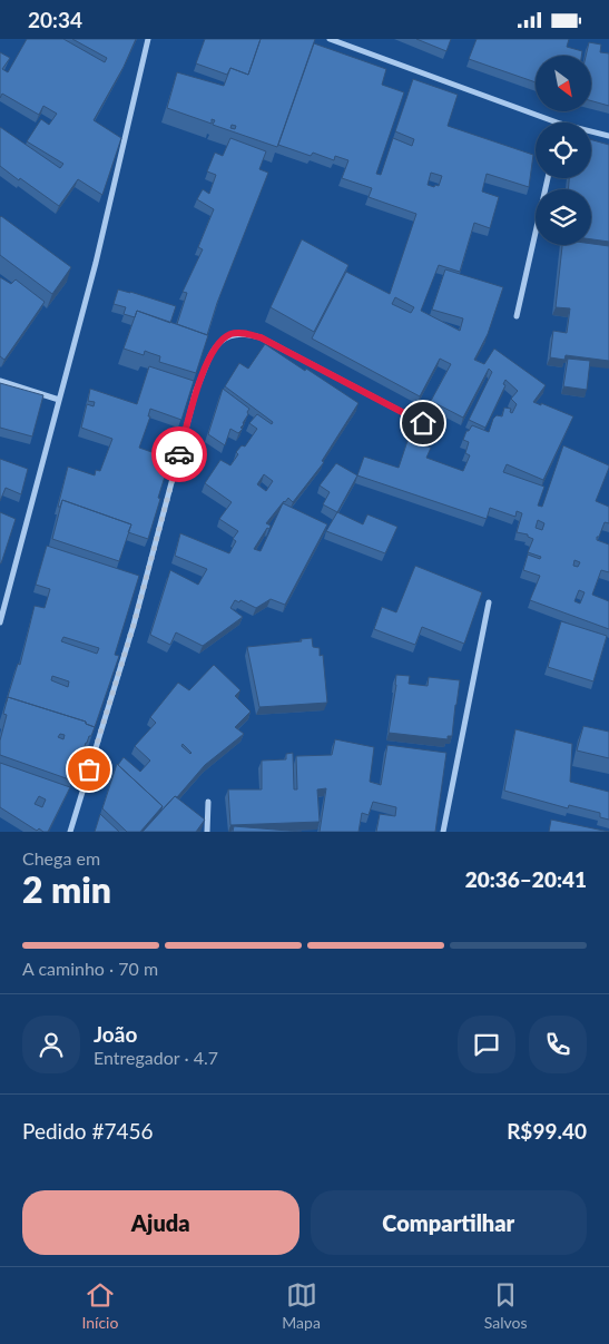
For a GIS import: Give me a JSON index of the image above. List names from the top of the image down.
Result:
{
  "north": "bottom right",
  "page": {
    "status": "20:34",
    "heading": ["2 min", "Chega em", "20:36–20:41"],
    "panel": [
      "João",
      "Entregador · 4.7",
      "Pedido #7456",
      "R$99.40"
    ],
    "bar": "A caminho · 70 m",
    "buttons": ["Ajuda", "Compartilhar"],
    "tabs": ["Início", "Mapa", "Salvos"]
  }
}
